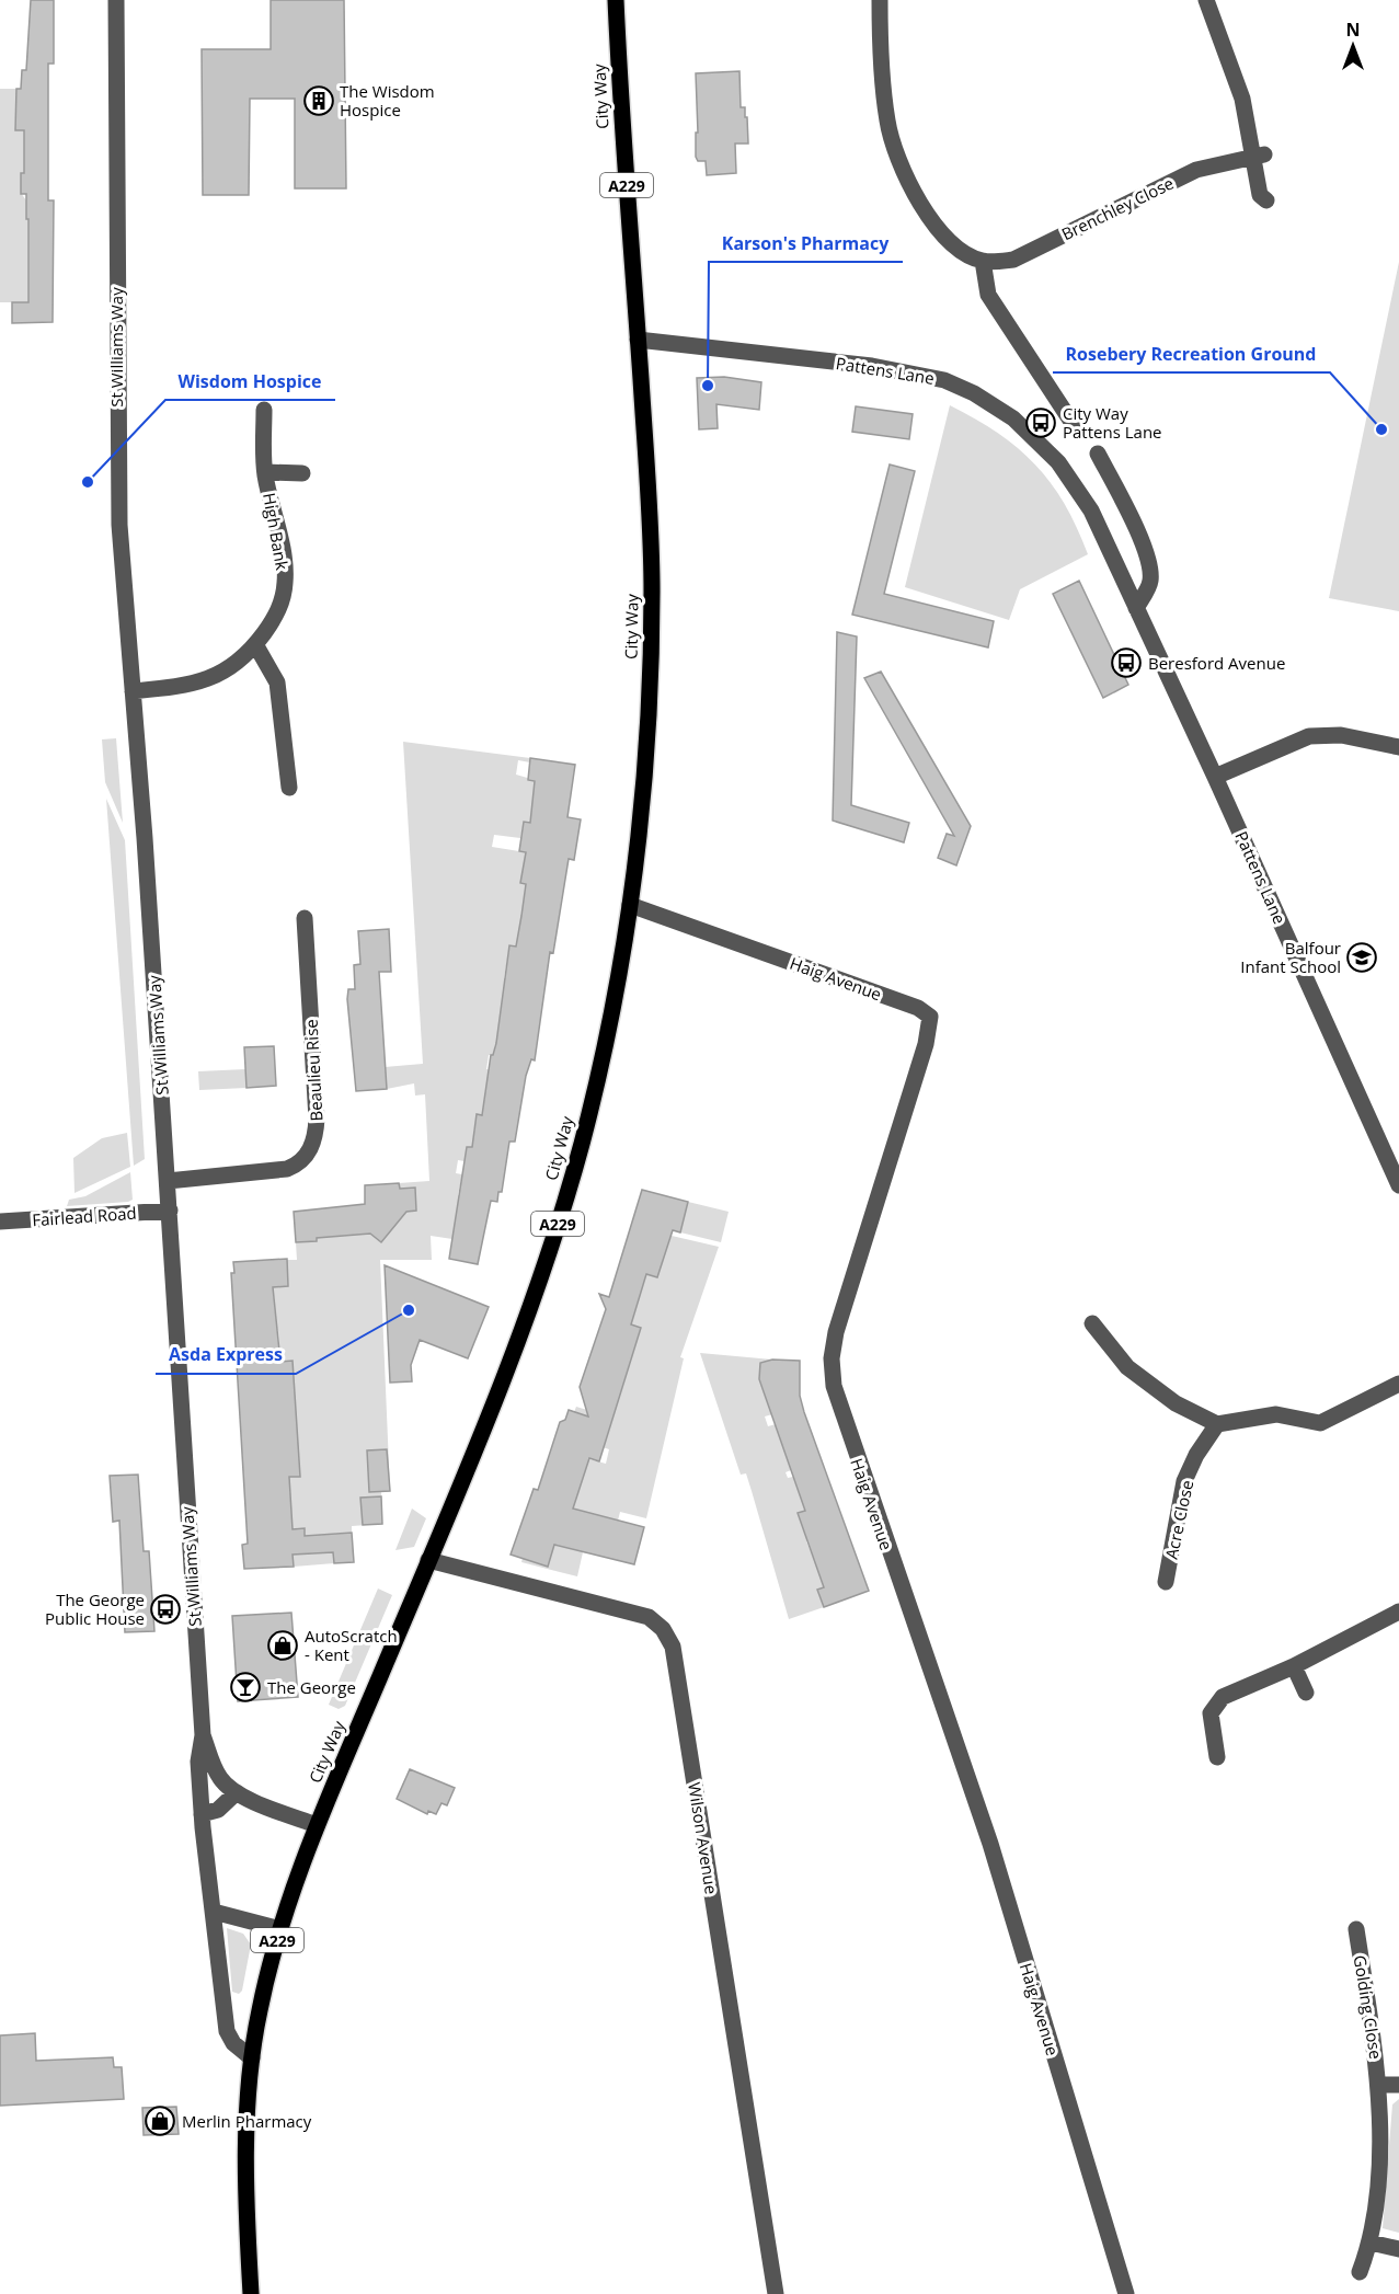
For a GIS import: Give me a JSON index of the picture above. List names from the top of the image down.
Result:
{
  "streets": {
    "main road": ["City Way", "A229"],
    "street": [
      "Brenchley Close",
      "St Williams Way",
      "Pattens Lane",
      "High Bank",
      "Haig Avenue",
      "Beaulieu Rise",
      "Fairlead Road",
      "Acre Close",
      "Wilson Avenue",
      "Golding Close"
    ]
  },
  "crossings": [
    ["City Way", "St Williams Way"],
    ["City Way", "Pattens Lane"],
    ["City Way", "Haig Avenue"],
    ["City Way", "Wilson Avenue"],
    ["St Williams Way", "High Bank"],
    ["St Williams Way", "Beaulieu Rise"],
    ["St Williams Way", "Fairlead Road"]
  ],
  "places": {
    "building": ["The Wisdom Hospice"],
    "other": [
      "Karson's Pharmacy",
      "Rosebery Recreation Ground",
      "Wisdom Hospice",
      "Asda Express"
    ],
    "bus stop": ["City Way Pattens Lane", "Beresford Avenue", "The George Public House"],
    "school or university": ["Balfour Infant School"],
    "shop": ["AutoScratch - Kent", "Merlin Pharmacy"],
    "bar": ["The George"]
  },
  "north": "top"
}
